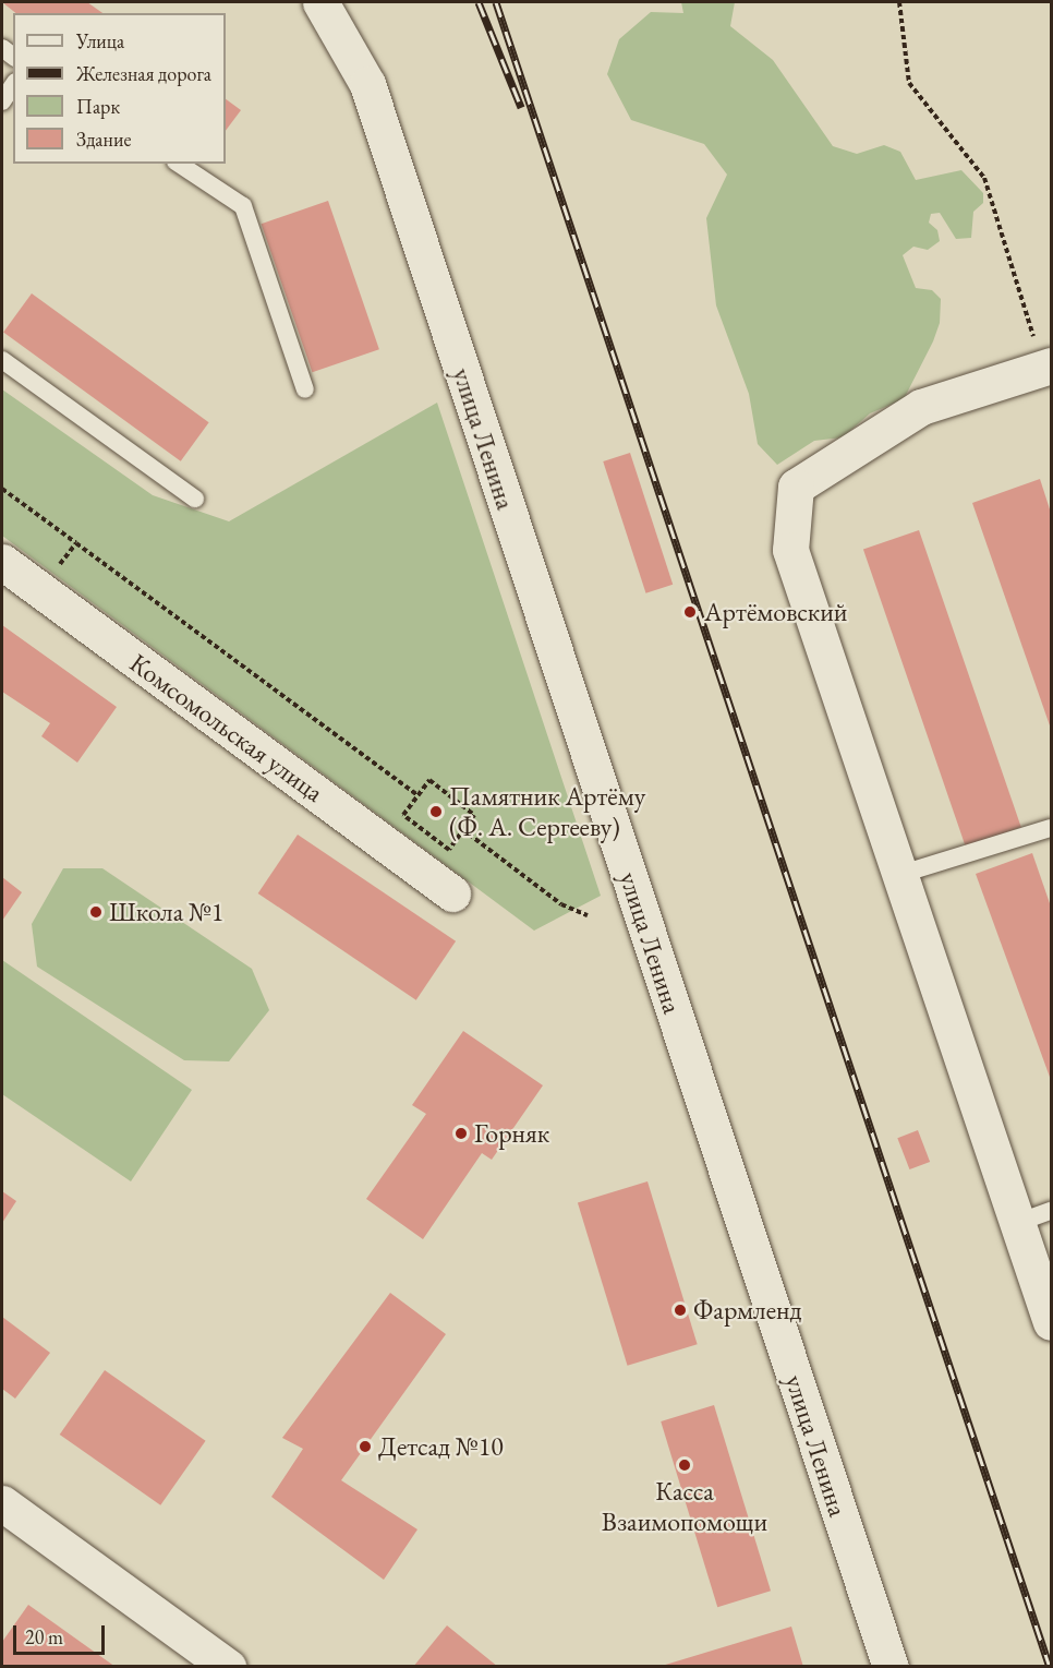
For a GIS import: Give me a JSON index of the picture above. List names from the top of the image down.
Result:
{
  "streets": {
    "street": ["улица Ленина", "Комсомольская улица"]
  },
  "places": [
    "Артёмовский",
    "Памятник Артёму (Ф. А. Сергееву)",
    "Школа №1",
    "Горняк",
    "Фармленд",
    "Детсад №10",
    "Касса Взаимопомощи"
  ],
  "legend": [
    "Улица",
    "Железная дорога",
    "Парк",
    "Здание"
  ],
  "scale_bar": "20 m"
}
